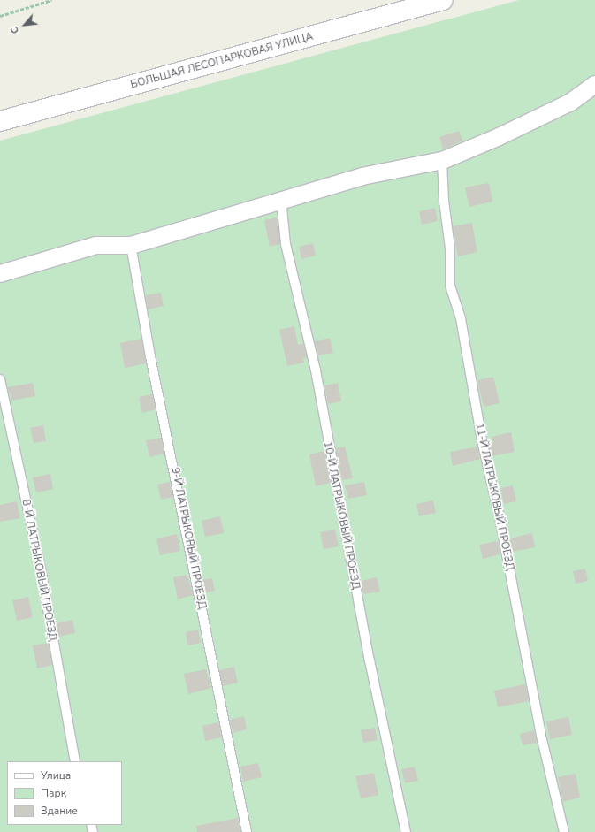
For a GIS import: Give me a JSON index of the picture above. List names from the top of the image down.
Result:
{
  "streets": {
    "main road": ["БОЛЬШАЯ ЛЕСОПАРКОВАЯ УЛИЦА"],
    "lane": [
      "11-Й ЛАТРЫКОВЫЙ ПРОЕЗД",
      "10-Й ЛАТРЫКОВЫЙ ПРОЕЗД",
      "9-Й ЛАТРЫКОВЫЙ ПРОЕЗД",
      "8-Й ЛАТРЫКОВЫЙ ПРОЕЗД"
    ]
  },
  "legend": ["Улица", "Парк", "Здание"],
  "north": "bottom left"
}
